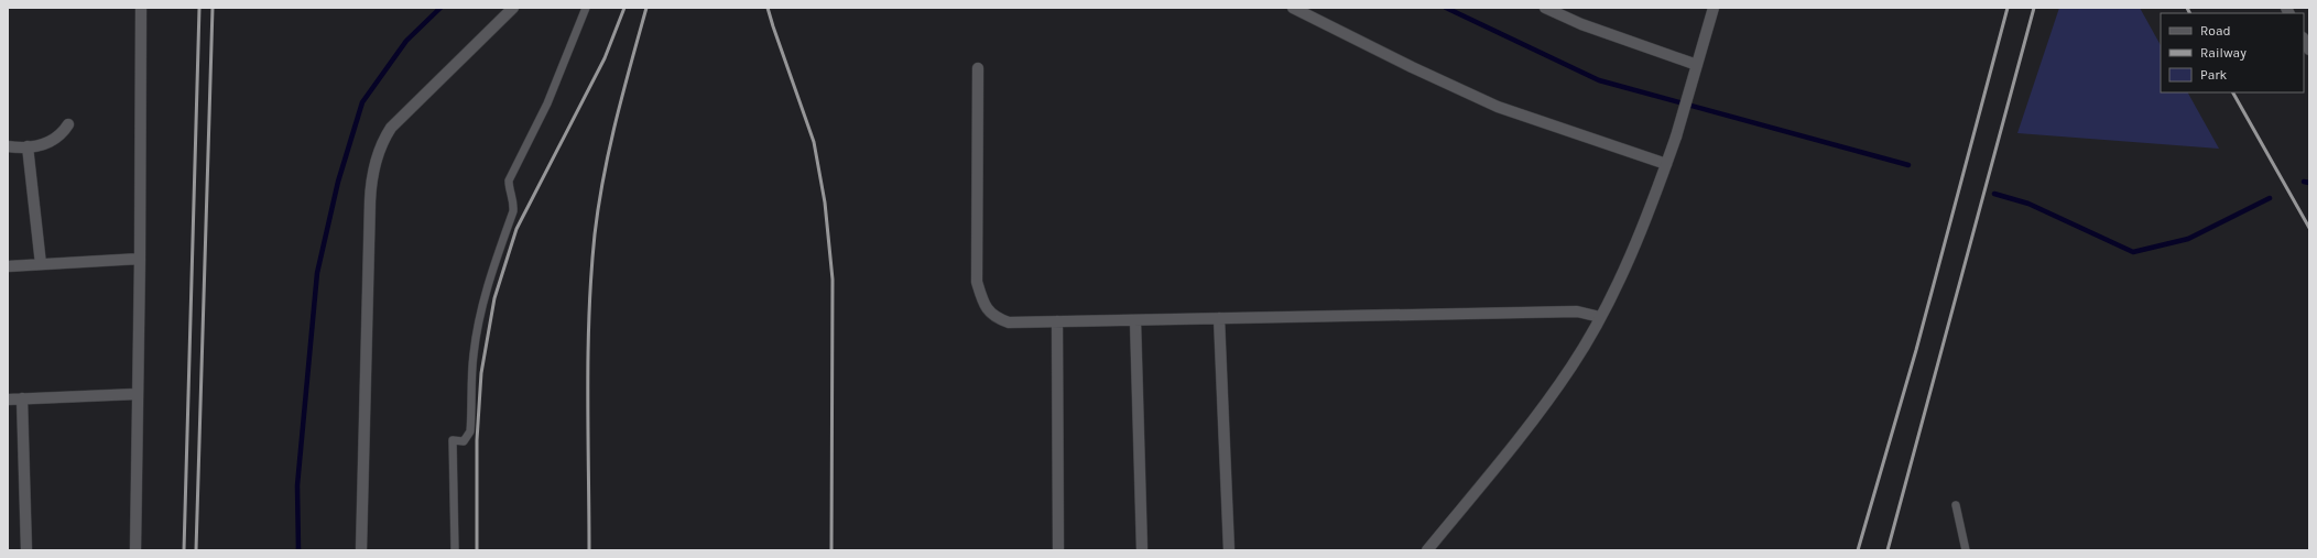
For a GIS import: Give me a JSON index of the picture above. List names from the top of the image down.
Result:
{
  "legend": ["Road", "Railway", "Park"]
}
